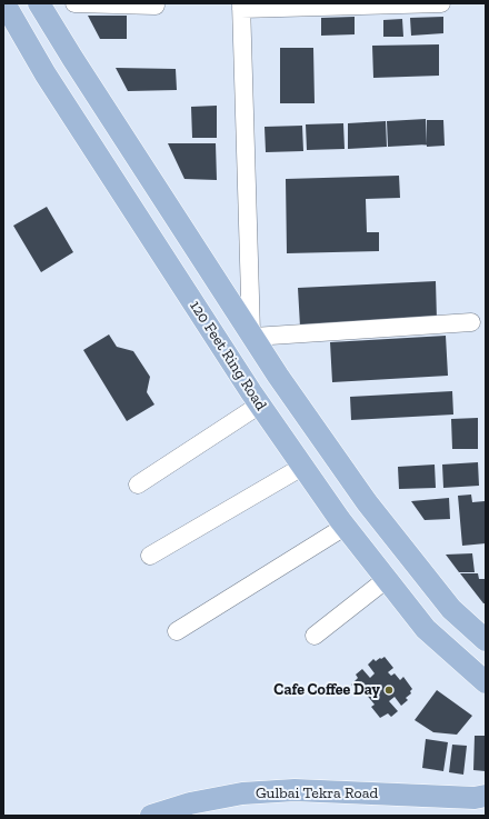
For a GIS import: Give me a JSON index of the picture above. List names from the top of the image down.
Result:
{
  "streets": {
    "main road": ["120 Feet Ring Road", "Gulbai Tekra Road"]
  },
  "places": ["Cafe Coffee Day"]
}
